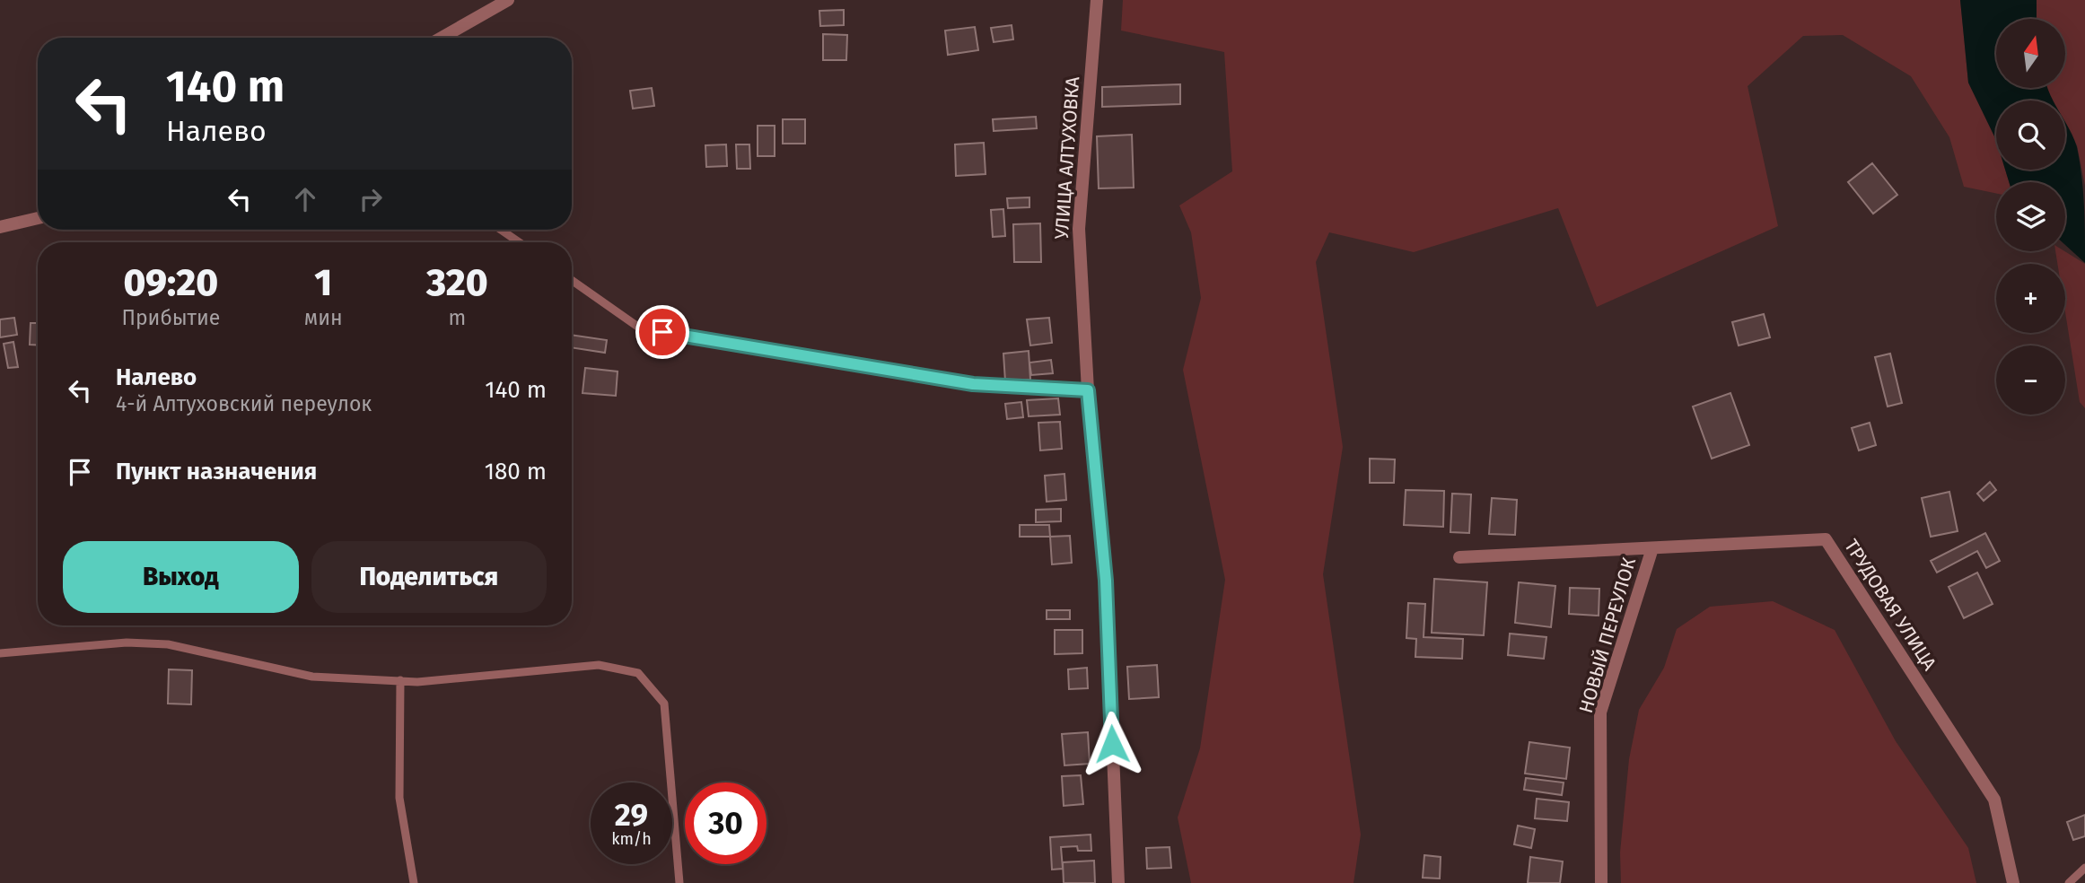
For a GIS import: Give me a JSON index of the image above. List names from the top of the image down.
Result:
{
  "streets": {
    "street": ["УЛИЦА АЛТУХОВКА", "ТРУДОВАЯ УЛИЦА", "НОВЫЙ ПЕРЕУЛОК"]
  },
  "crossings": [
    ["ТРУДОВАЯ УЛИЦА", "НОВЫЙ ПЕРЕУЛОК"]
  ],
  "north": "top",
  "page": {
    "map_buttons": ["+", "−"],
    "turn": ["140 m", "Налево"],
    "eta": [
      "09:20",
      "Прибытие",
      "1",
      "мин",
      "320",
      "m"
    ],
    "list": [
      {
        "name": "Налево",
        "note": "4-й Алтуховский переулок",
        "value": "140 m"
      },
      {
        "name": "Пункт назначения",
        "value": "180 m"
      }
    ],
    "buttons": ["Выход", "Поделиться"],
    "speed": "29 km/h",
    "limit": "30"
  }
}
